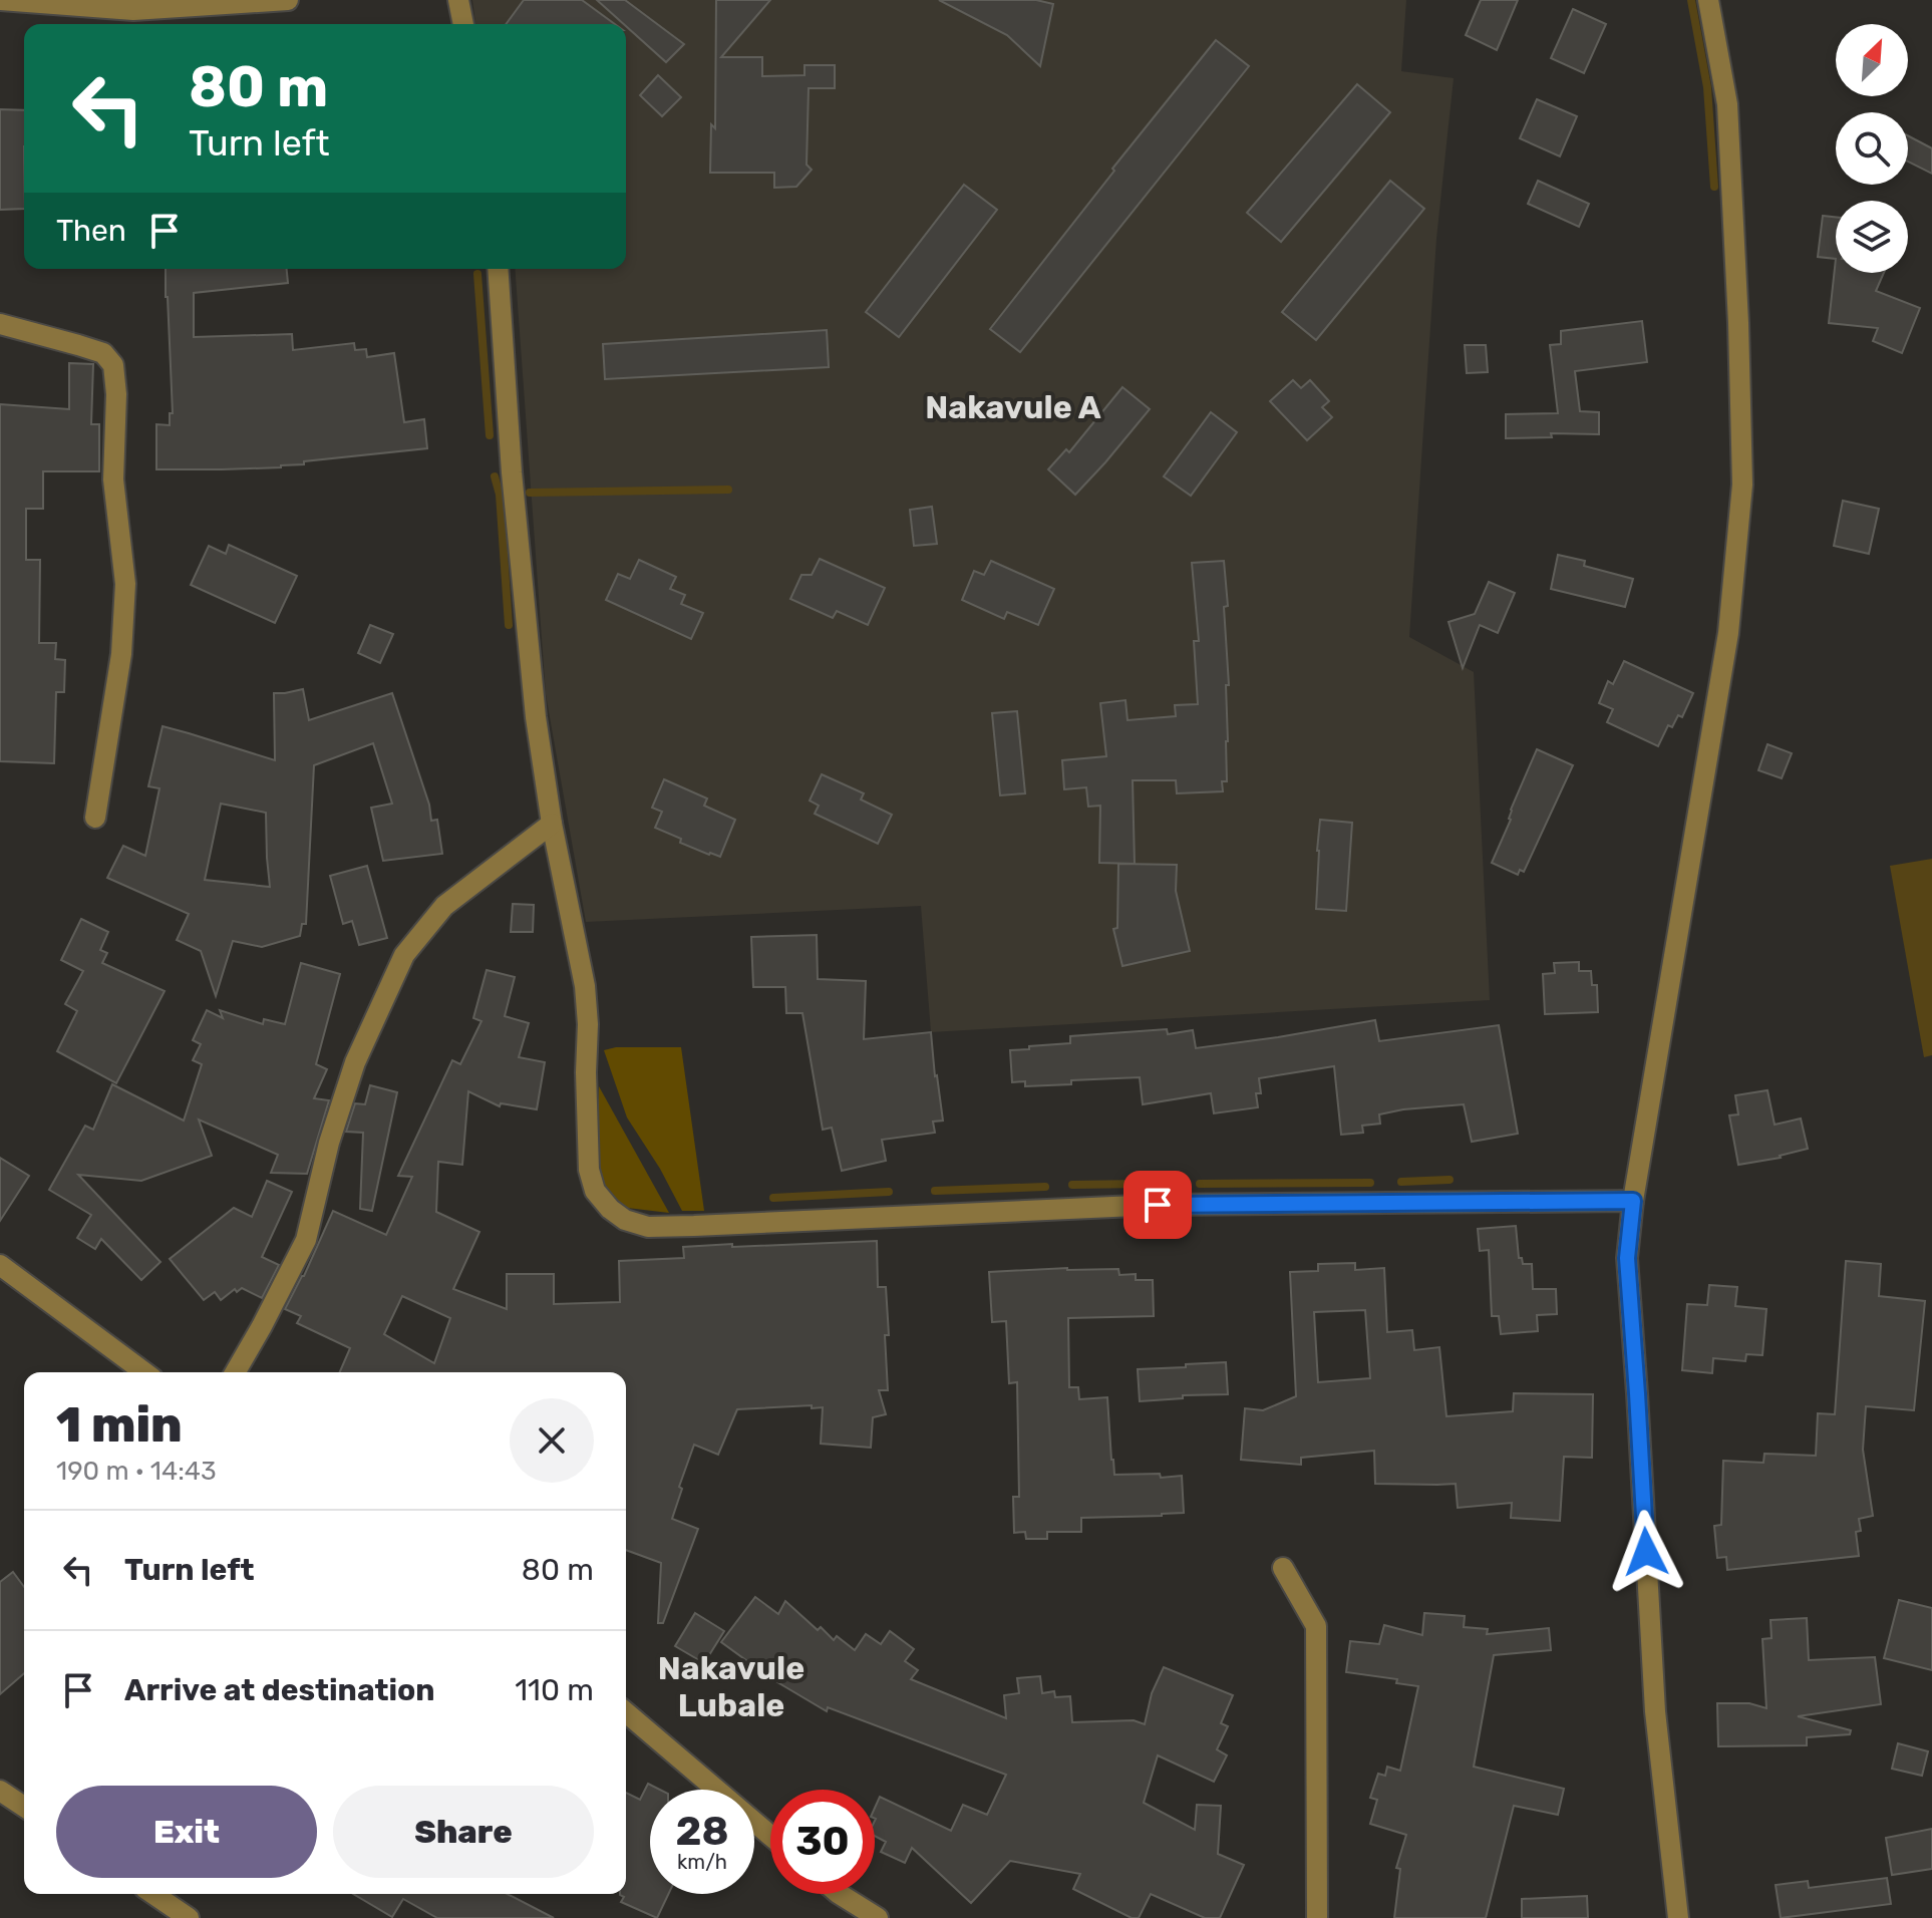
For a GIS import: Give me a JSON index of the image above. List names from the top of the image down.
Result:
{
  "districts": ["Nakavule A", "Nakavule Lubale"],
  "north": "top right",
  "page": {
    "turn": ["80 m", "Turn left"],
    "then": "Then",
    "heading": ["1 min", "190 m · 14:43"],
    "list": [
      {
        "name": "Turn left",
        "value": "80 m"
      },
      {
        "name": "Arrive at destination",
        "value": "110 m"
      }
    ],
    "buttons": ["Exit", "Share"],
    "speed": "28 km/h",
    "limit": "30"
  }
}
